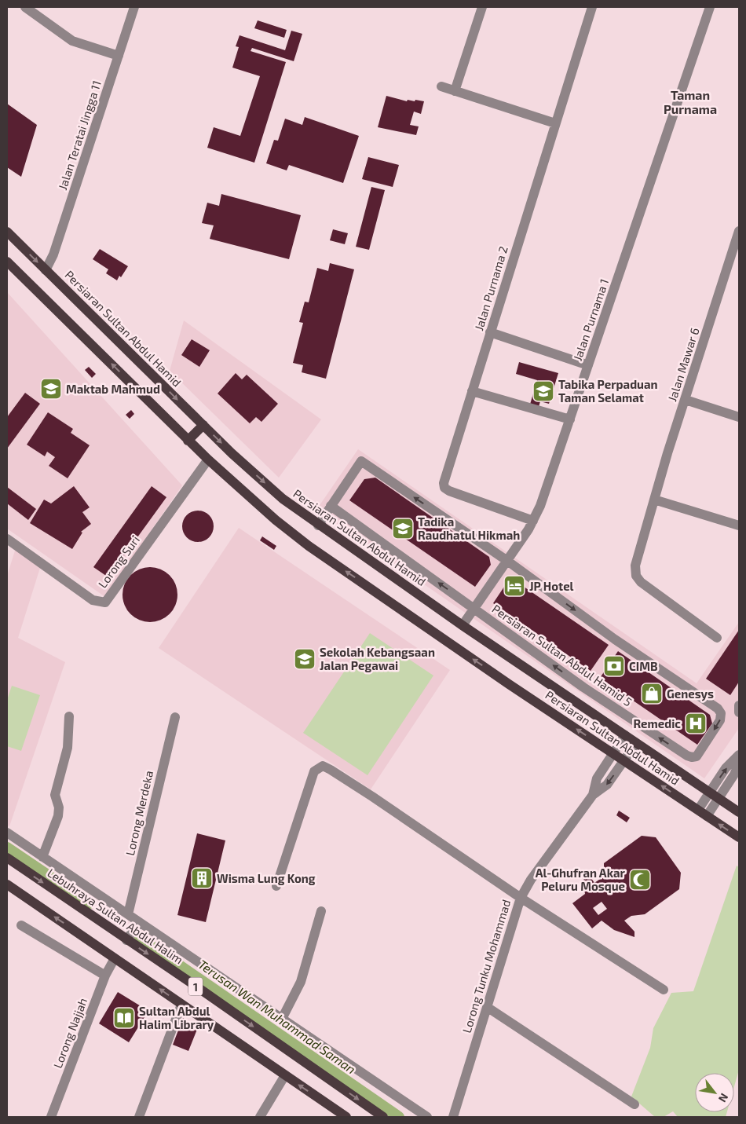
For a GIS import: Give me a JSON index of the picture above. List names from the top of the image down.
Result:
{
  "streets": {
    "main road": ["Persiaran Sultan Abdul Hamid", "Lebuhraya Sultan Abdul Halim", "1"],
    "street": [
      "Jalan Teratai Jingga 11",
      "Jalan Purnama 2",
      "Jalan Purnama 1",
      "Jalan Mawar 6",
      "Lorong Suri",
      "Persiaran Sultan Abdul Hamid 5",
      "Lorong Merdeka",
      "Lorong Tunku Mohammad",
      "Lorong Najjah"
    ]
  },
  "crossings": [
    ["Jalan Teratai Jingga 11", "Persiaran Sultan Abdul Hamid"],
    ["Jalan Purnama 2", "Jalan Purnama 1"],
    ["Jalan Purnama 1", "Persiaran Sultan Abdul Hamid"],
    ["Jalan Purnama 1", "Persiaran Sultan Abdul Hamid 5"],
    ["Persiaran Sultan Abdul Hamid", "Lorong Suri"],
    ["Persiaran Sultan Abdul Hamid", "Lorong Tunku Mohammad"],
    ["1", "Lorong Najjah"]
  ],
  "districts": ["Taman Purnama"],
  "water": ["Terusan Wan Muhammad Saman"],
  "places": {
    "school or university": [
      "Maktab Mahmud",
      "Tabika Perpaduan Taman Selamat",
      "Tadika Raudhatul Hikmah",
      "Sekolah Kebangsaan Jalan Pegawai"
    ],
    "hotel": ["JP Hotel"],
    "bank": ["CIMB"],
    "shop": ["Genesys"],
    "hospital": ["Remedic"],
    "building": ["Wisma Lung Kong"],
    "mosque": ["Al-Ghufran Akar Peluru Mosque"],
    "library": ["Sultan Abdul Halim Library"]
  },
  "north": "bottom right"
}
